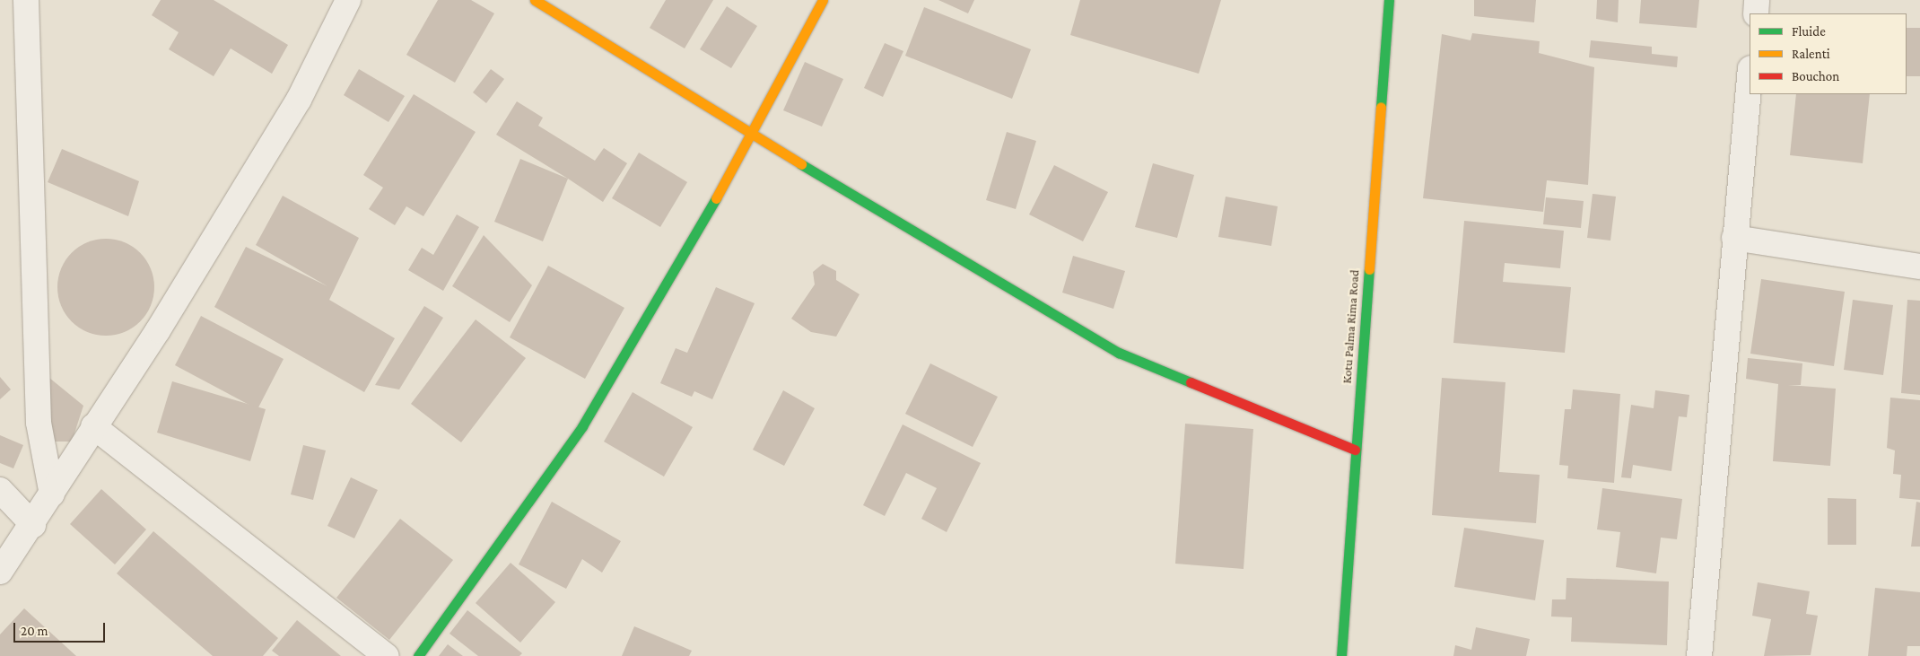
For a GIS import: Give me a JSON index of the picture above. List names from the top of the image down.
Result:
{
  "streets": {
    "street": ["Kotu Palma Rima Road"]
  },
  "legend": ["Fluide", "Ralenti", "Bouchon"],
  "scale_bar": "20 m"
}
